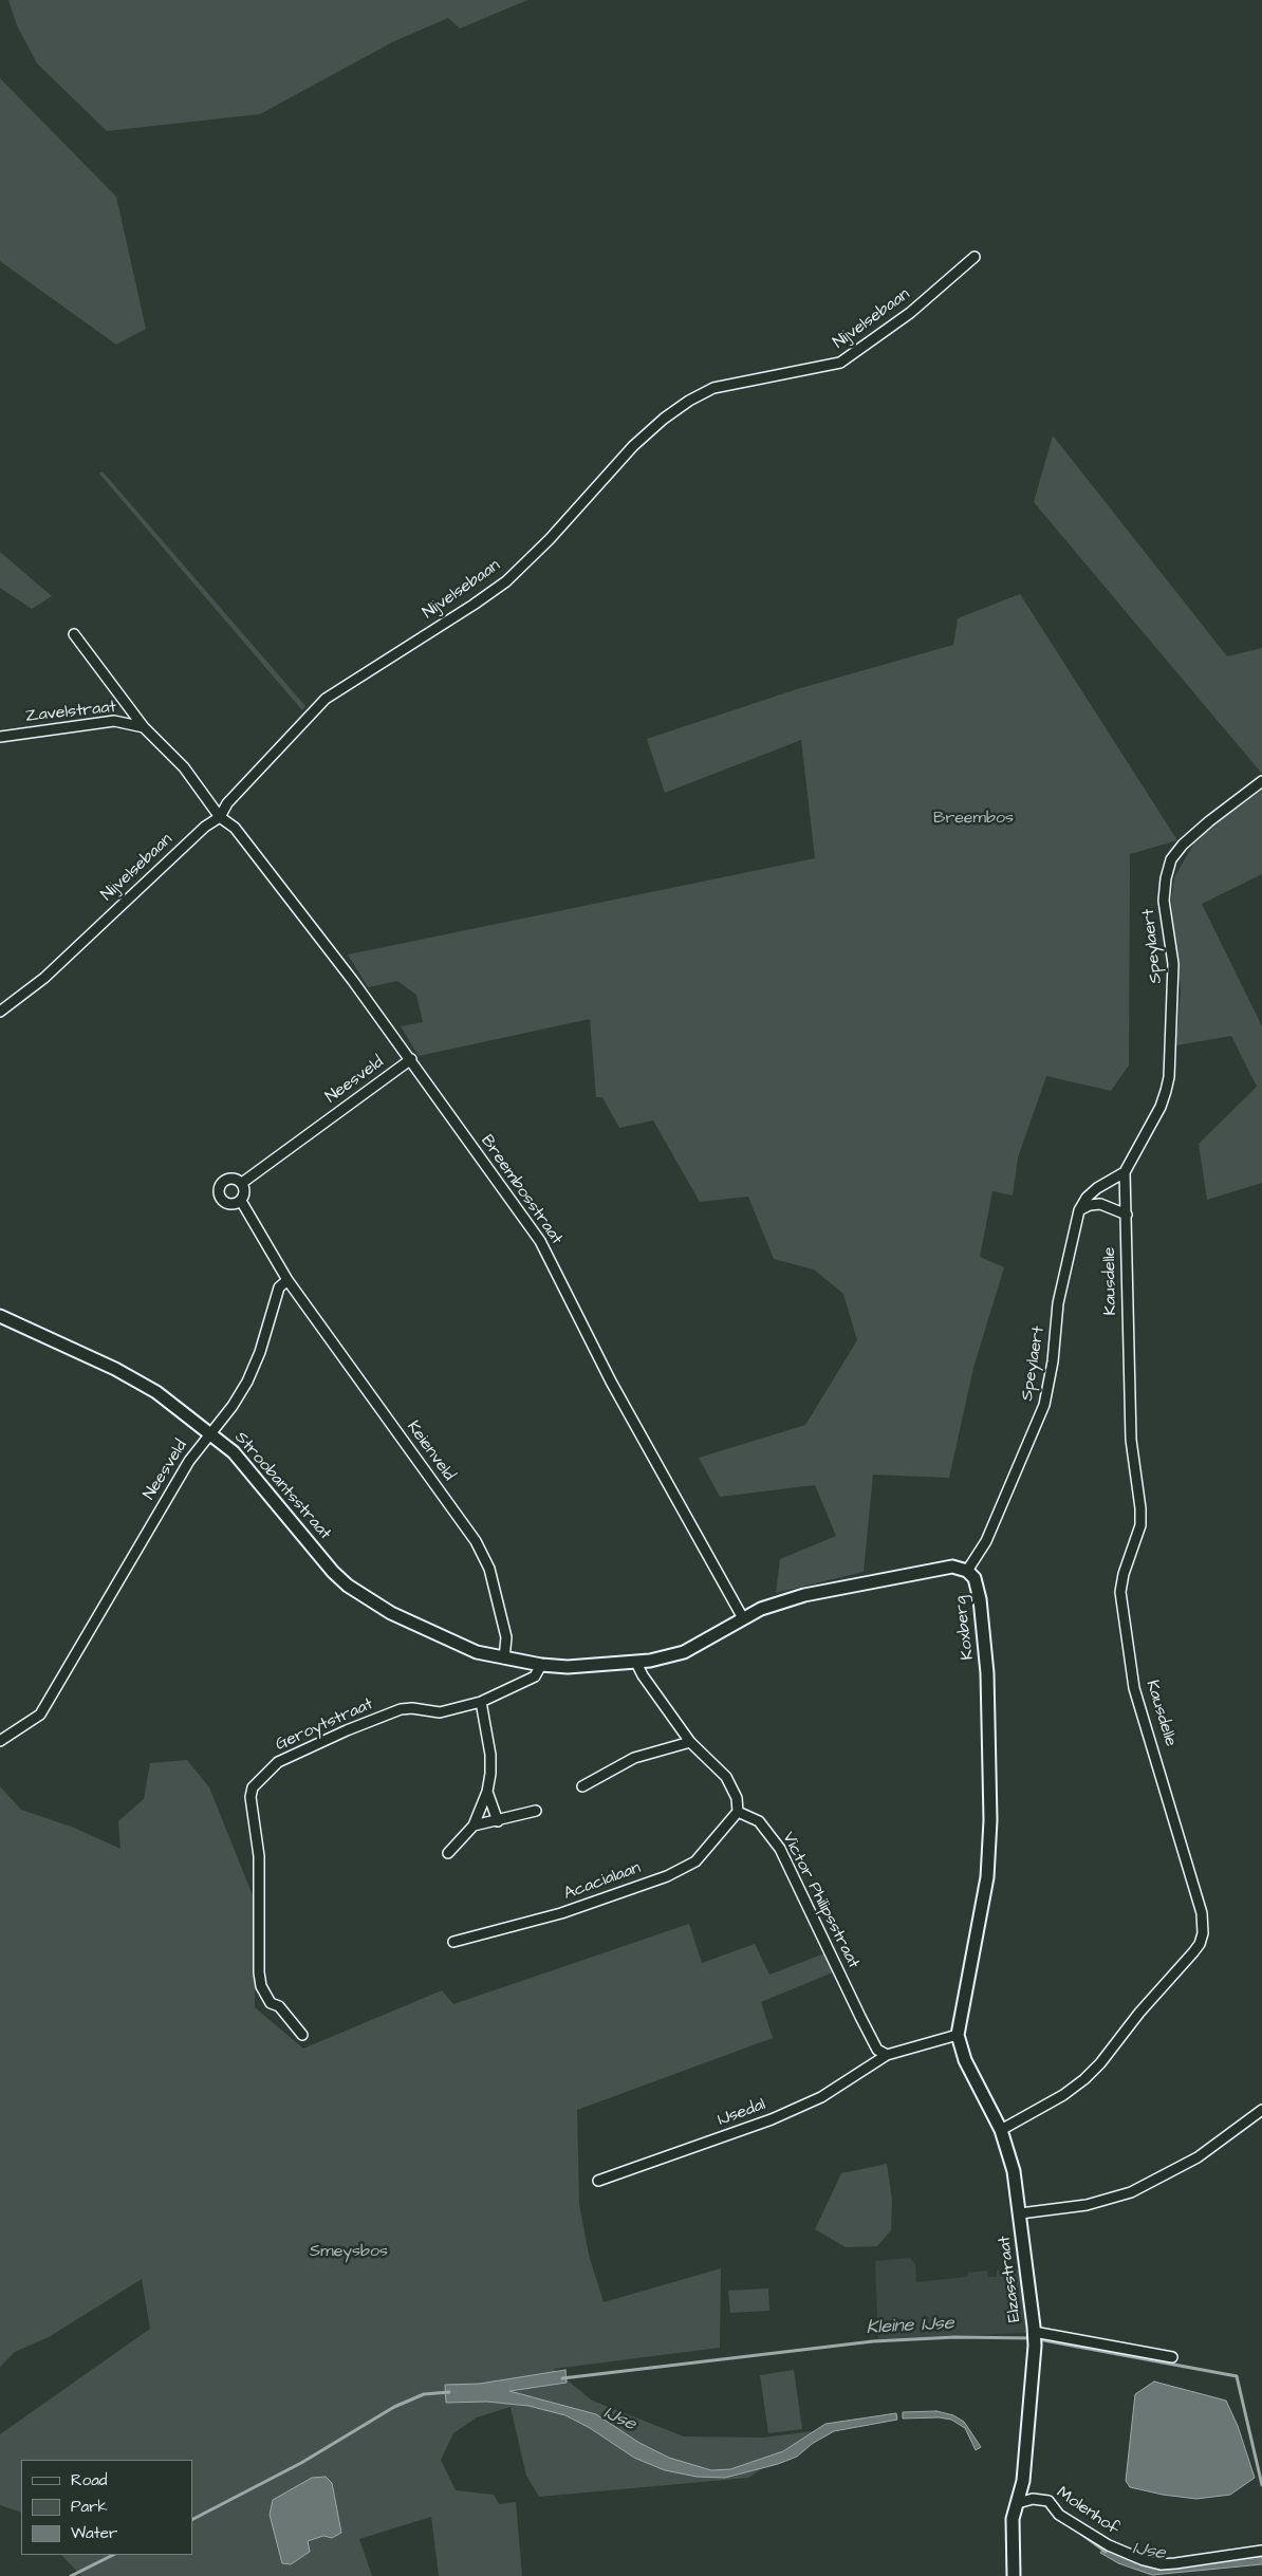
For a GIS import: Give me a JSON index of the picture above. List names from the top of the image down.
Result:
{
  "streets": {
    "street": [
      "Nijvelsebaan",
      "Zavelstraat",
      "Speylaert",
      "Neesveld",
      "Breembosstraat",
      "Kausdelle",
      "Keienveld",
      "Stroobantsstraat",
      "Koxberg",
      "Geroytstraat",
      "Acacialaan",
      "Victor Philipsstraat",
      "IJsedal",
      "Elzasstraat",
      "Molenhof"
    ]
  },
  "crossings": [
    ["Nijvelsebaan", "Zavelstraat"],
    ["Nijvelsebaan", "Breembosstraat"],
    ["Zavelstraat", "Breembosstraat"],
    ["Speylaert", "Koxberg"],
    ["Neesveld", "Breembosstraat"],
    ["Neesveld", "Keienveld"],
    ["Neesveld", "Stroobantsstraat"],
    ["Breembosstraat", "Koxberg"],
    ["Kausdelle", "Elzasstraat"],
    ["Keienveld", "Stroobantsstraat"],
    ["Stroobantsstraat", "Koxberg"],
    ["Stroobantsstraat", "Geroytstraat"],
    ["Koxberg", "Geroytstraat"],
    ["Koxberg", "Elzasstraat"],
    ["Acacialaan", "Victor Philipsstraat"],
    ["Victor Philipsstraat", "IJsedal"],
    ["Elzasstraat", "Molenhof"]
  ],
  "water": ["Kleine IJse", "IJse"],
  "parks": ["Breembos", "Smeysbos"],
  "legend": ["Road", "Park", "Water"]
}
